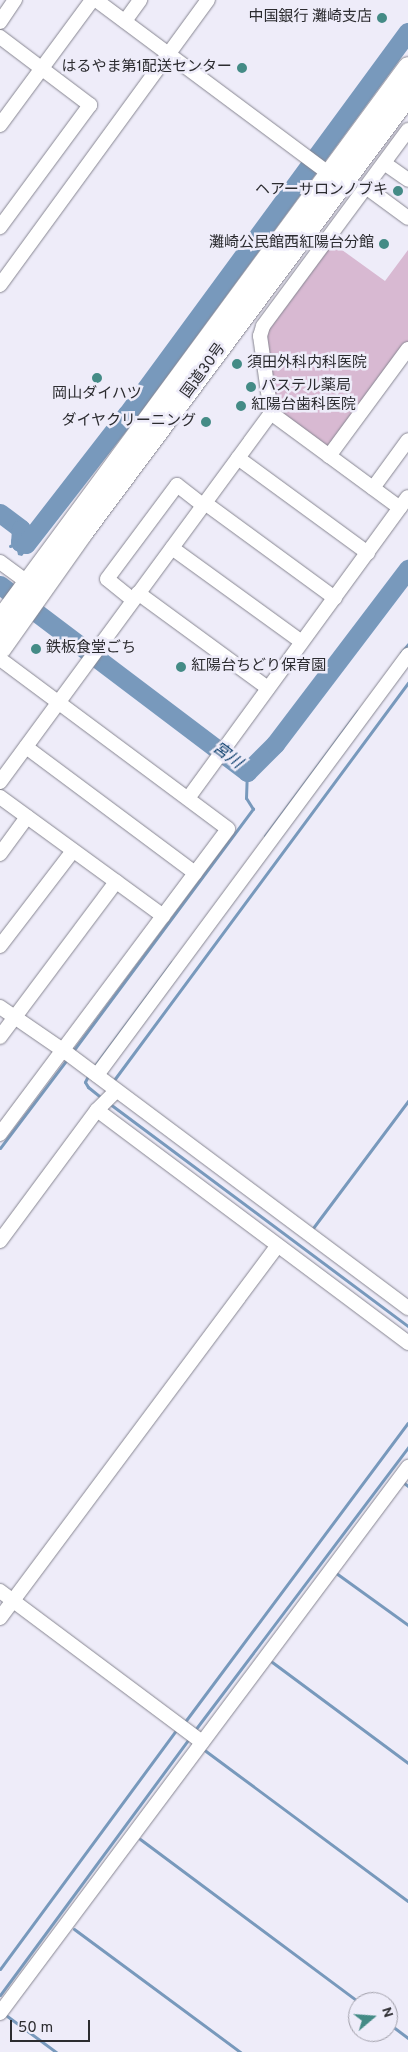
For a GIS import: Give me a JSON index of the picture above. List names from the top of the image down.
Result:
{
  "streets": {
    "highway": ["国道30号"]
  },
  "water": ["宮川"],
  "places": [
    "中国銀行 灘崎支店",
    "はるやま第1配送センター",
    "ヘアーサロンノブキ",
    "灘崎公民館西紅陽台分館",
    "須田外科内科医院",
    "岡山ダイハツ",
    "パステル薬局",
    "紅陽台歯科医院",
    "ダイヤクリーニング",
    "鉄板食堂ごち",
    "紅陽台ちどり保育園"
  ],
  "scale_bar": "50 m",
  "north": "right"
}
